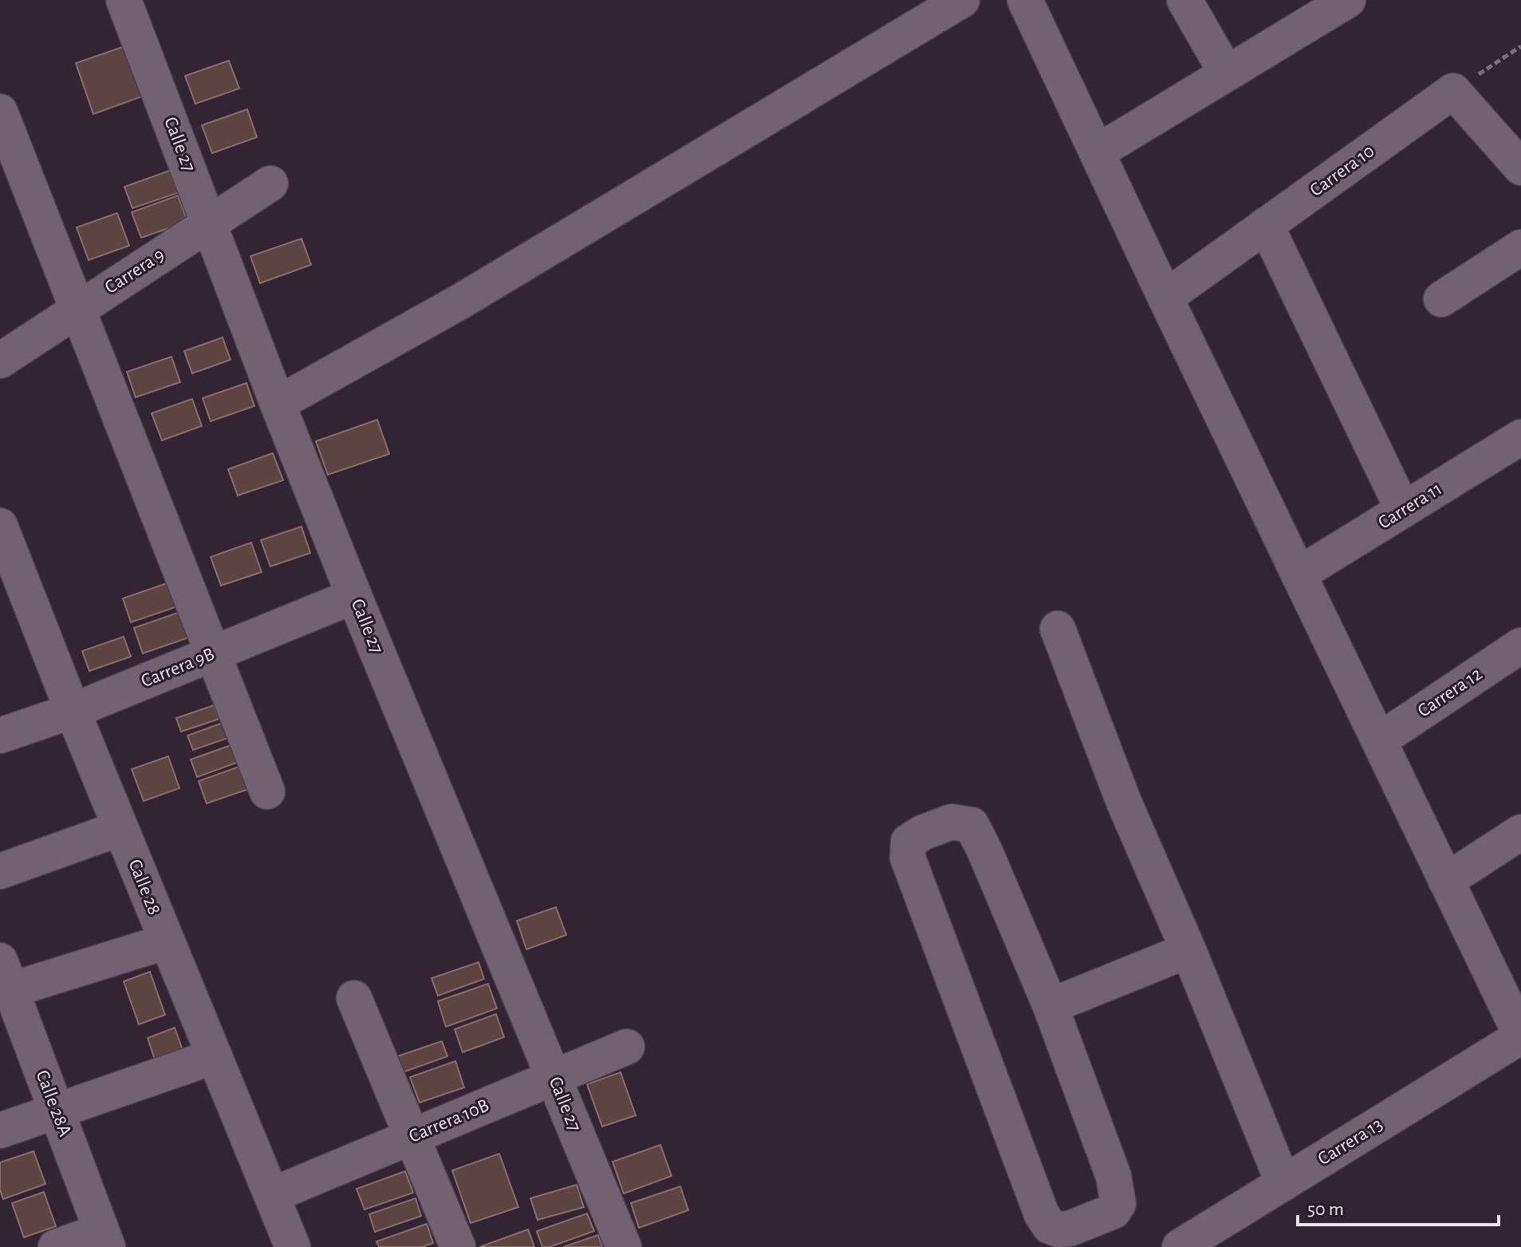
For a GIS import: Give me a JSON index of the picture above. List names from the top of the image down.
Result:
{
  "streets": {
    "street": [
      "Calle 27",
      "Carrera 10",
      "Carrera 9",
      "Carrera 11",
      "Carrera 9B",
      "Carrera 12",
      "Calle 28",
      "Calle 28A",
      "Carrera 10B",
      "Carrera 13"
    ]
  },
  "crossings": [
    ["Calle 27", "Carrera 9"],
    ["Calle 27", "Carrera 9B"],
    ["Calle 27", "Carrera 10B"],
    ["Carrera 9B", "Calle 28"],
    ["Calle 28", "Carrera 10B"]
  ],
  "scale_bar": "50 m"
}
